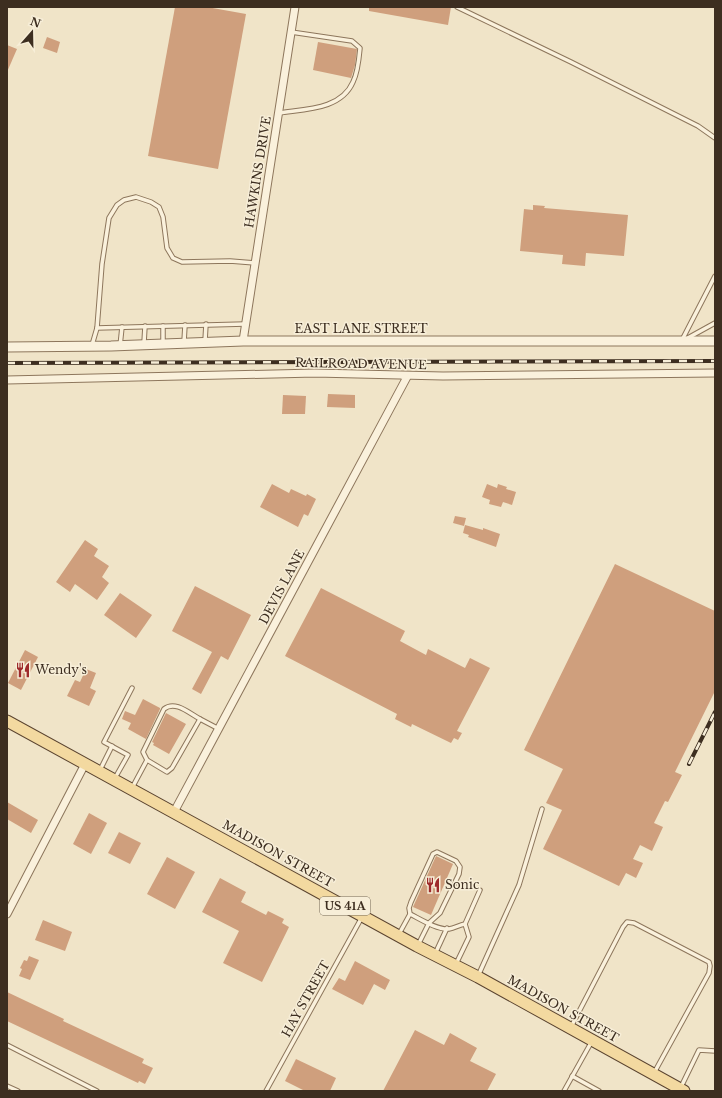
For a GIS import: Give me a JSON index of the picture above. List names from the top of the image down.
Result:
{
  "streets": {
    "main road": ["MADISON STREET", "US 41A"],
    "street": [
      "HAWKINS DRIVE",
      "EAST LANE STREET",
      "RAILROAD AVENUE",
      "DEVIS LANE"
    ],
    "lane": ["HAY STREET"]
  },
  "crossings": [
    ["HAWKINS DRIVE", "EAST LANE STREET"],
    ["RAILROAD AVENUE", "DEVIS LANE"],
    ["DEVIS LANE", "MADISON STREET"],
    ["MADISON STREET", "HAY STREET"]
  ],
  "places": {
    "restaurant": ["Wendy's", "Sonic"]
  },
  "north": "top"
}
